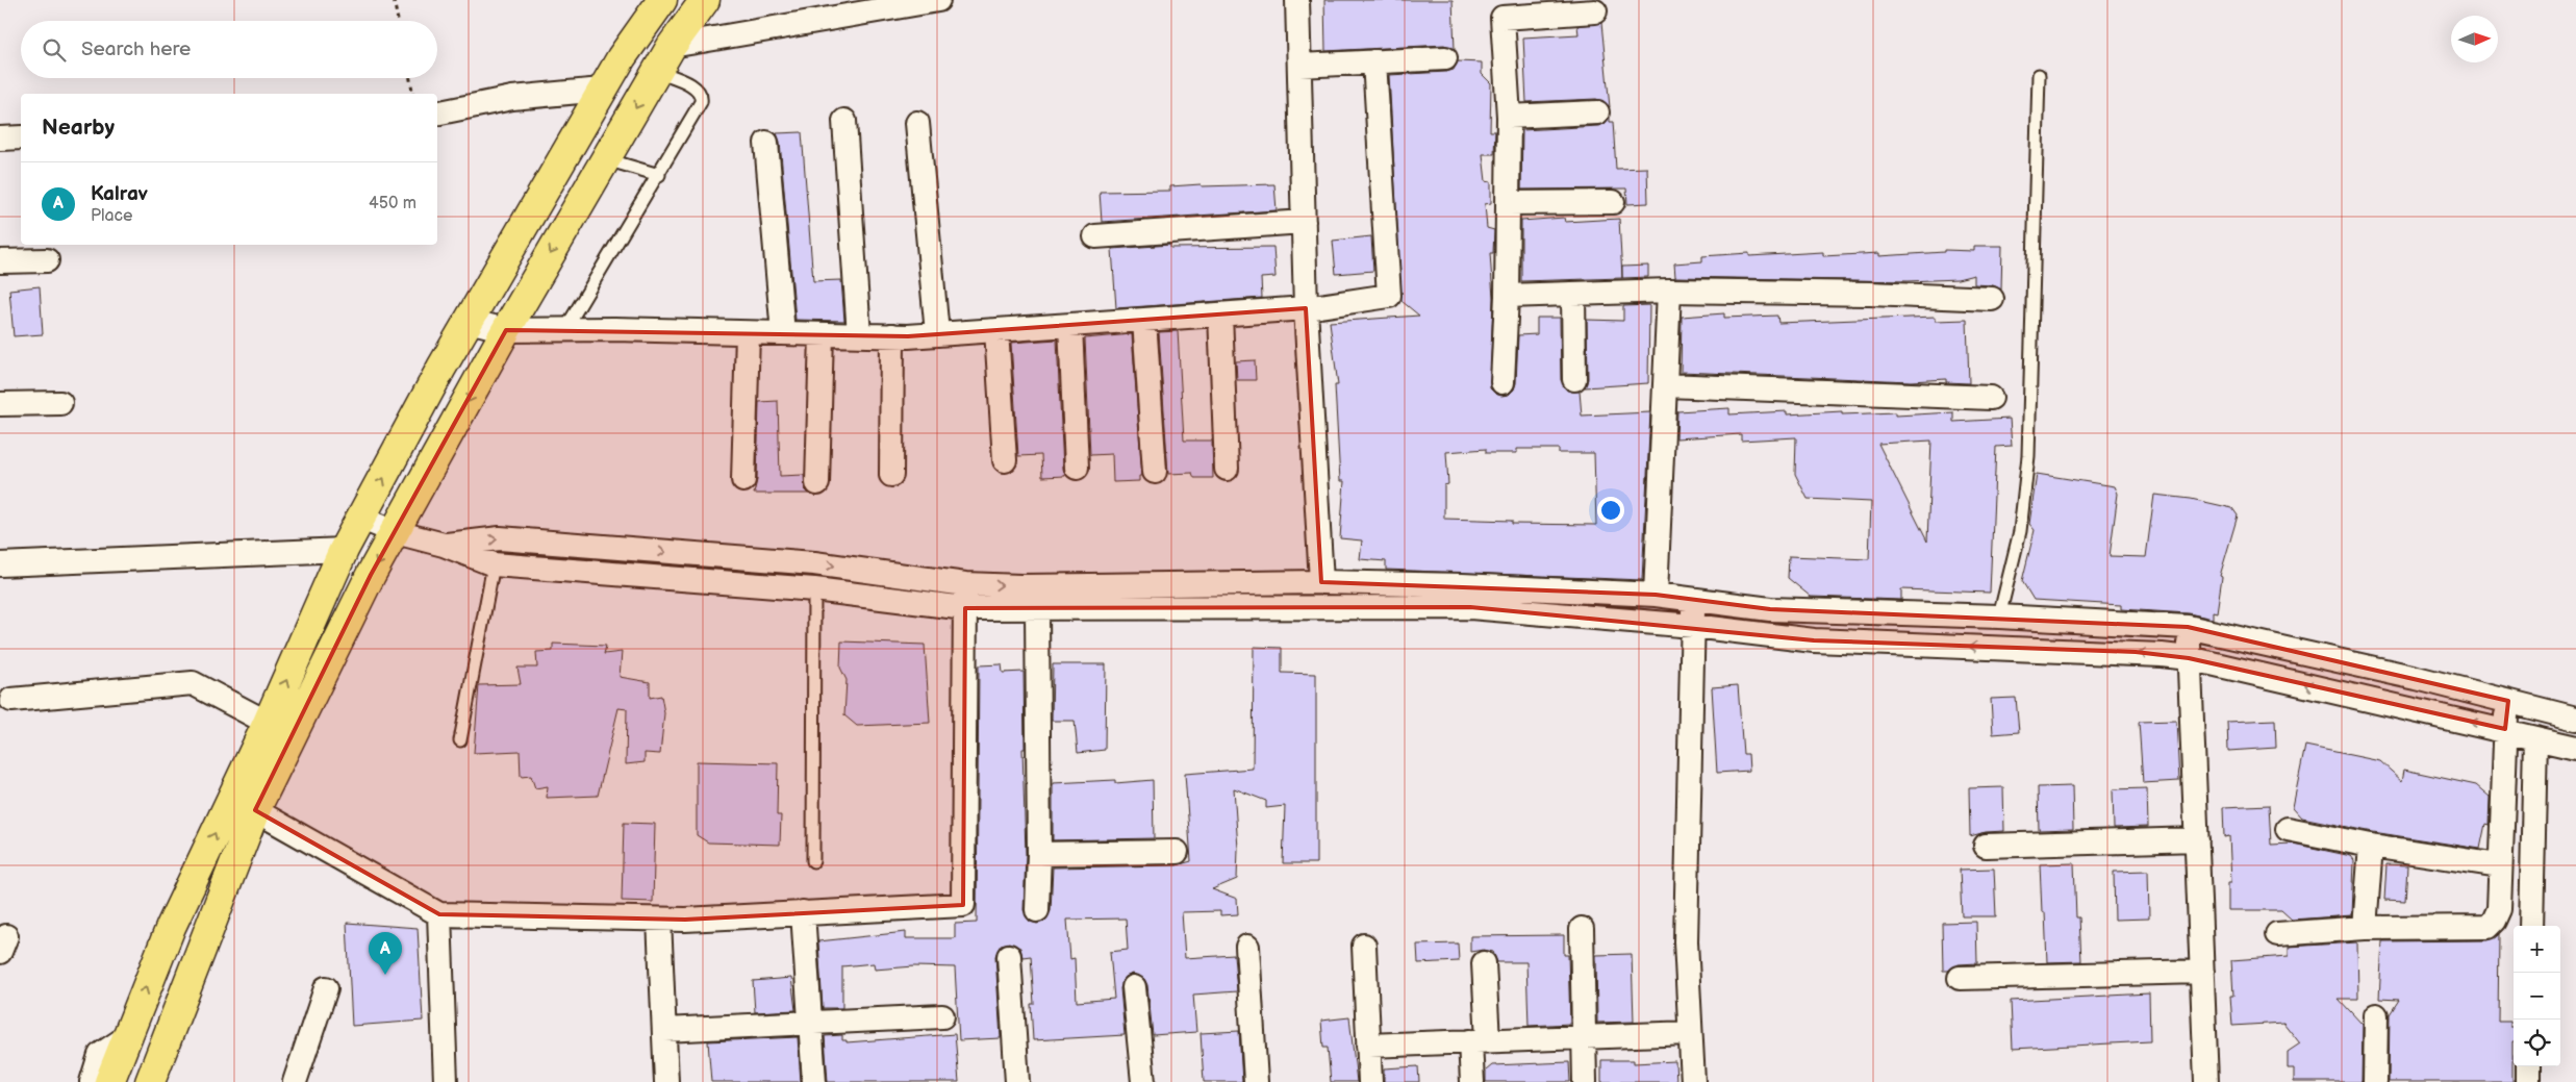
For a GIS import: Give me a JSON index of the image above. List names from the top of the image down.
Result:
{
  "north": "right",
  "page": {
    "search": "Search here",
    "heading": "Nearby",
    "list": [
      {
        "mark": "A",
        "name": "Kalrav",
        "note": "Place",
        "value": "450 m"
      }
    ],
    "map_buttons": ["+", "−"],
    "pins": "A"
  }
}
